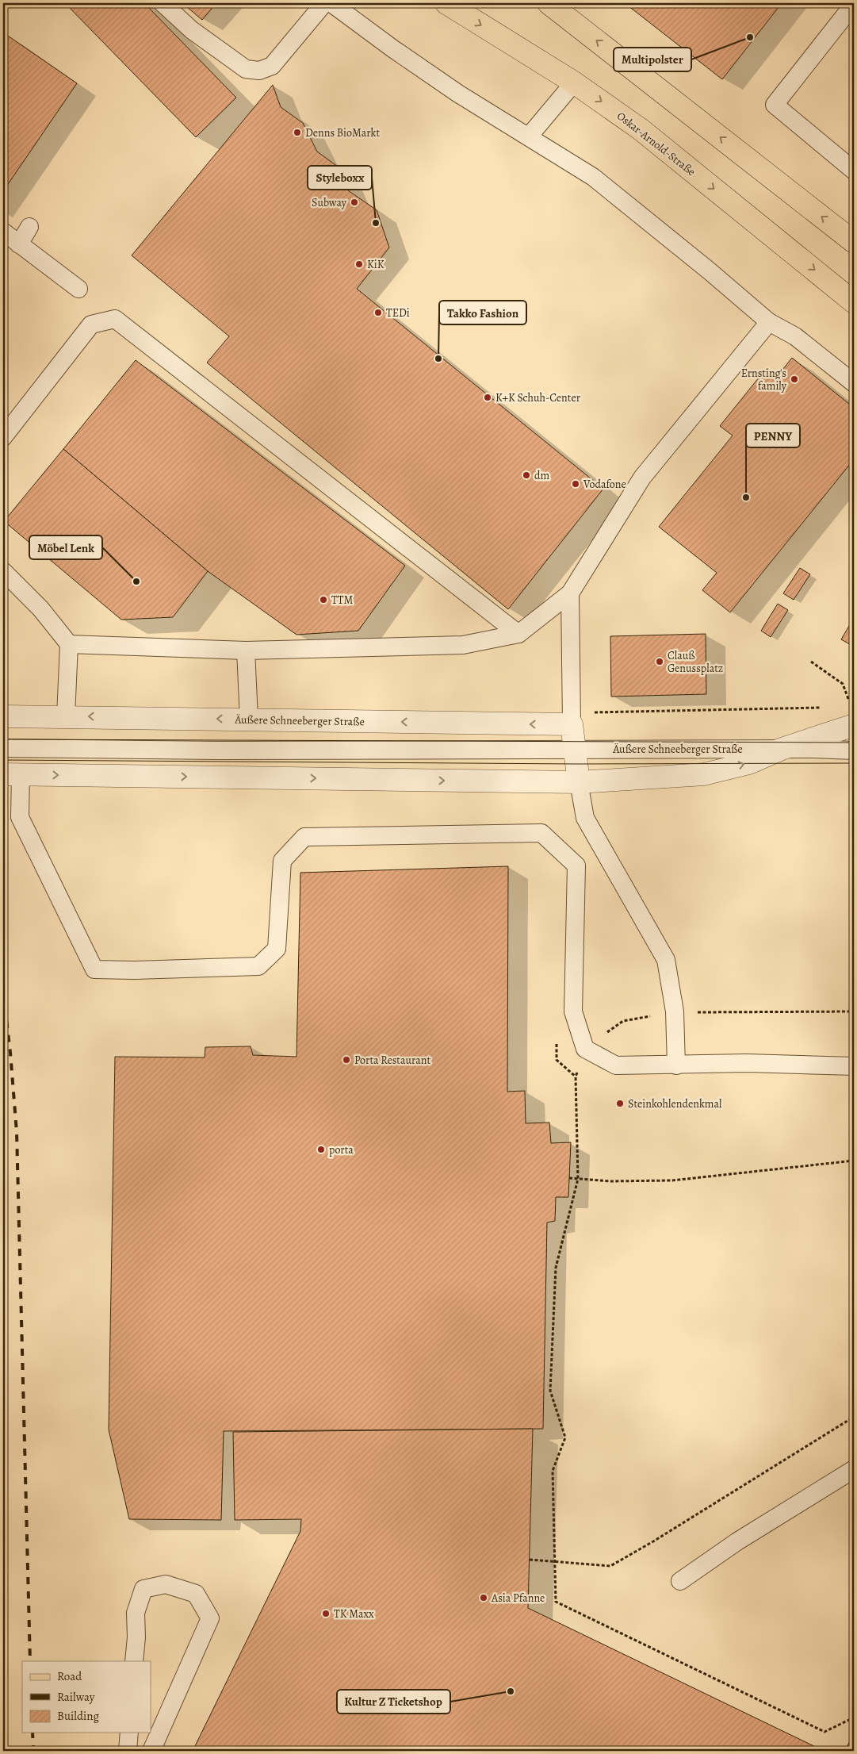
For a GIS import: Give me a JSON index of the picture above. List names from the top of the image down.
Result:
{
  "streets": {
    "main road": ["Oskar-Arnold-Straße"],
    "street": ["Äußere Schneeberger Straße"]
  },
  "places": [
    "Multipolster",
    "Denns BioMarkt",
    "Subway",
    "Styleboxx",
    "KiK",
    "TEDi",
    "Takko Fashion",
    "Ernsting's family",
    "K+K Schuh-Center",
    "dm",
    "Vodafone",
    "PENNY",
    "Möbel Lenk",
    "TTM",
    "Clauß Genussplatz",
    "Porta Restaurant",
    "Steinkohlendenkmal",
    "porta",
    "Asia Pfanne",
    "TK Maxx",
    "Kultur Z Ticketshop"
  ],
  "legend": ["Road", "Railway", "Building"]
}
